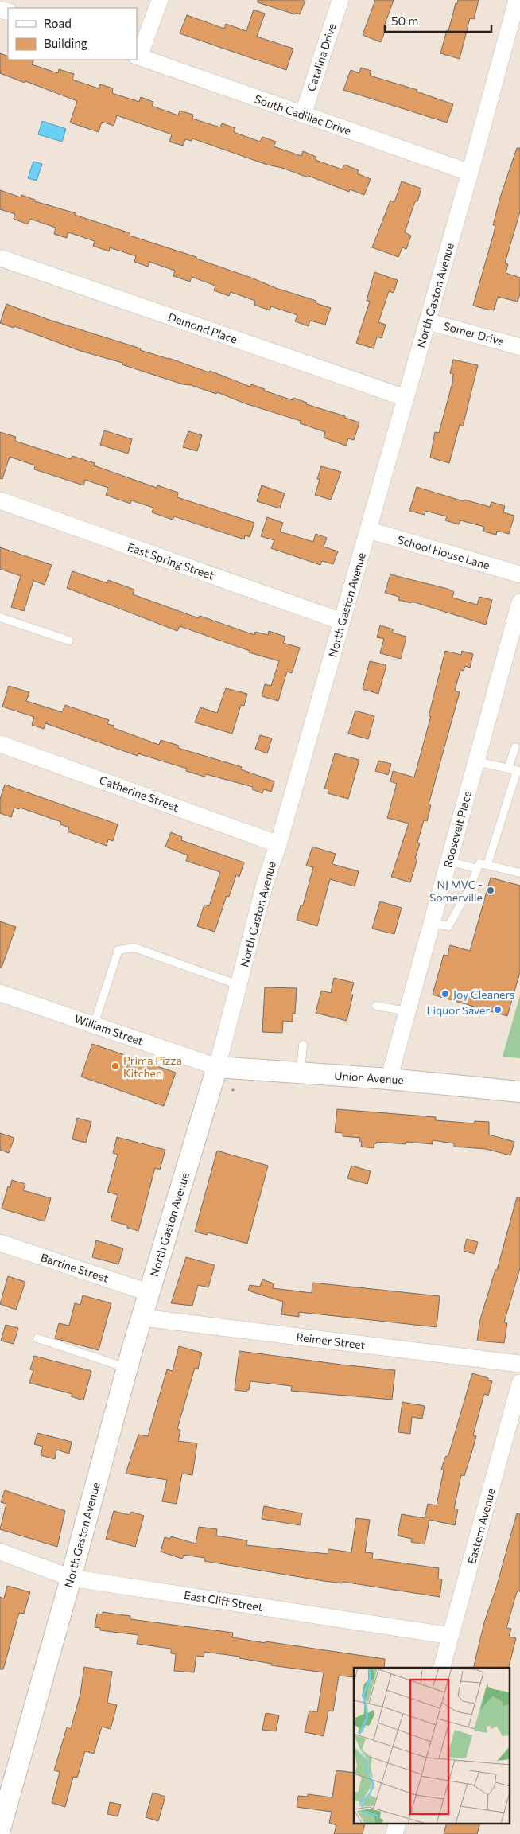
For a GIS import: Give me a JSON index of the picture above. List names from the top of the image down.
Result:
{
  "streets": {
    "street": [
      "Catalina Drive",
      "South Cadillac Drive",
      "North Gaston Avenue",
      "Demond Place",
      "Somer Drive",
      "School House Lane",
      "East Spring Street",
      "Catherine Street",
      "Roosevelt Place",
      "William Street",
      "Union Avenue",
      "Bartine Street",
      "Reimer Street",
      "Eastern Avenue",
      "East Cliff Street"
    ]
  },
  "crossings": [
    ["Catalina Drive", "South Cadillac Drive"],
    ["South Cadillac Drive", "North Gaston Avenue"],
    ["North Gaston Avenue", "Demond Place"],
    ["North Gaston Avenue", "Somer Drive"],
    ["North Gaston Avenue", "School House Lane"],
    ["North Gaston Avenue", "East Spring Street"],
    ["North Gaston Avenue", "Catherine Street"],
    ["North Gaston Avenue", "William Street"],
    ["North Gaston Avenue", "Union Avenue"],
    ["North Gaston Avenue", "Bartine Street"],
    ["North Gaston Avenue", "Reimer Street"],
    ["North Gaston Avenue", "East Cliff Street"],
    ["Roosevelt Place", "Union Avenue"],
    ["William Street", "Union Avenue"],
    ["Eastern Avenue", "East Cliff Street"]
  ],
  "places": [
    "NJ MVC - Somerville",
    "Joy Cleaners",
    "Liquor Saver",
    "Prima Pizza Kitchen"
  ],
  "legend": ["Road", "Building"],
  "scale_bar": "50 m"
}
